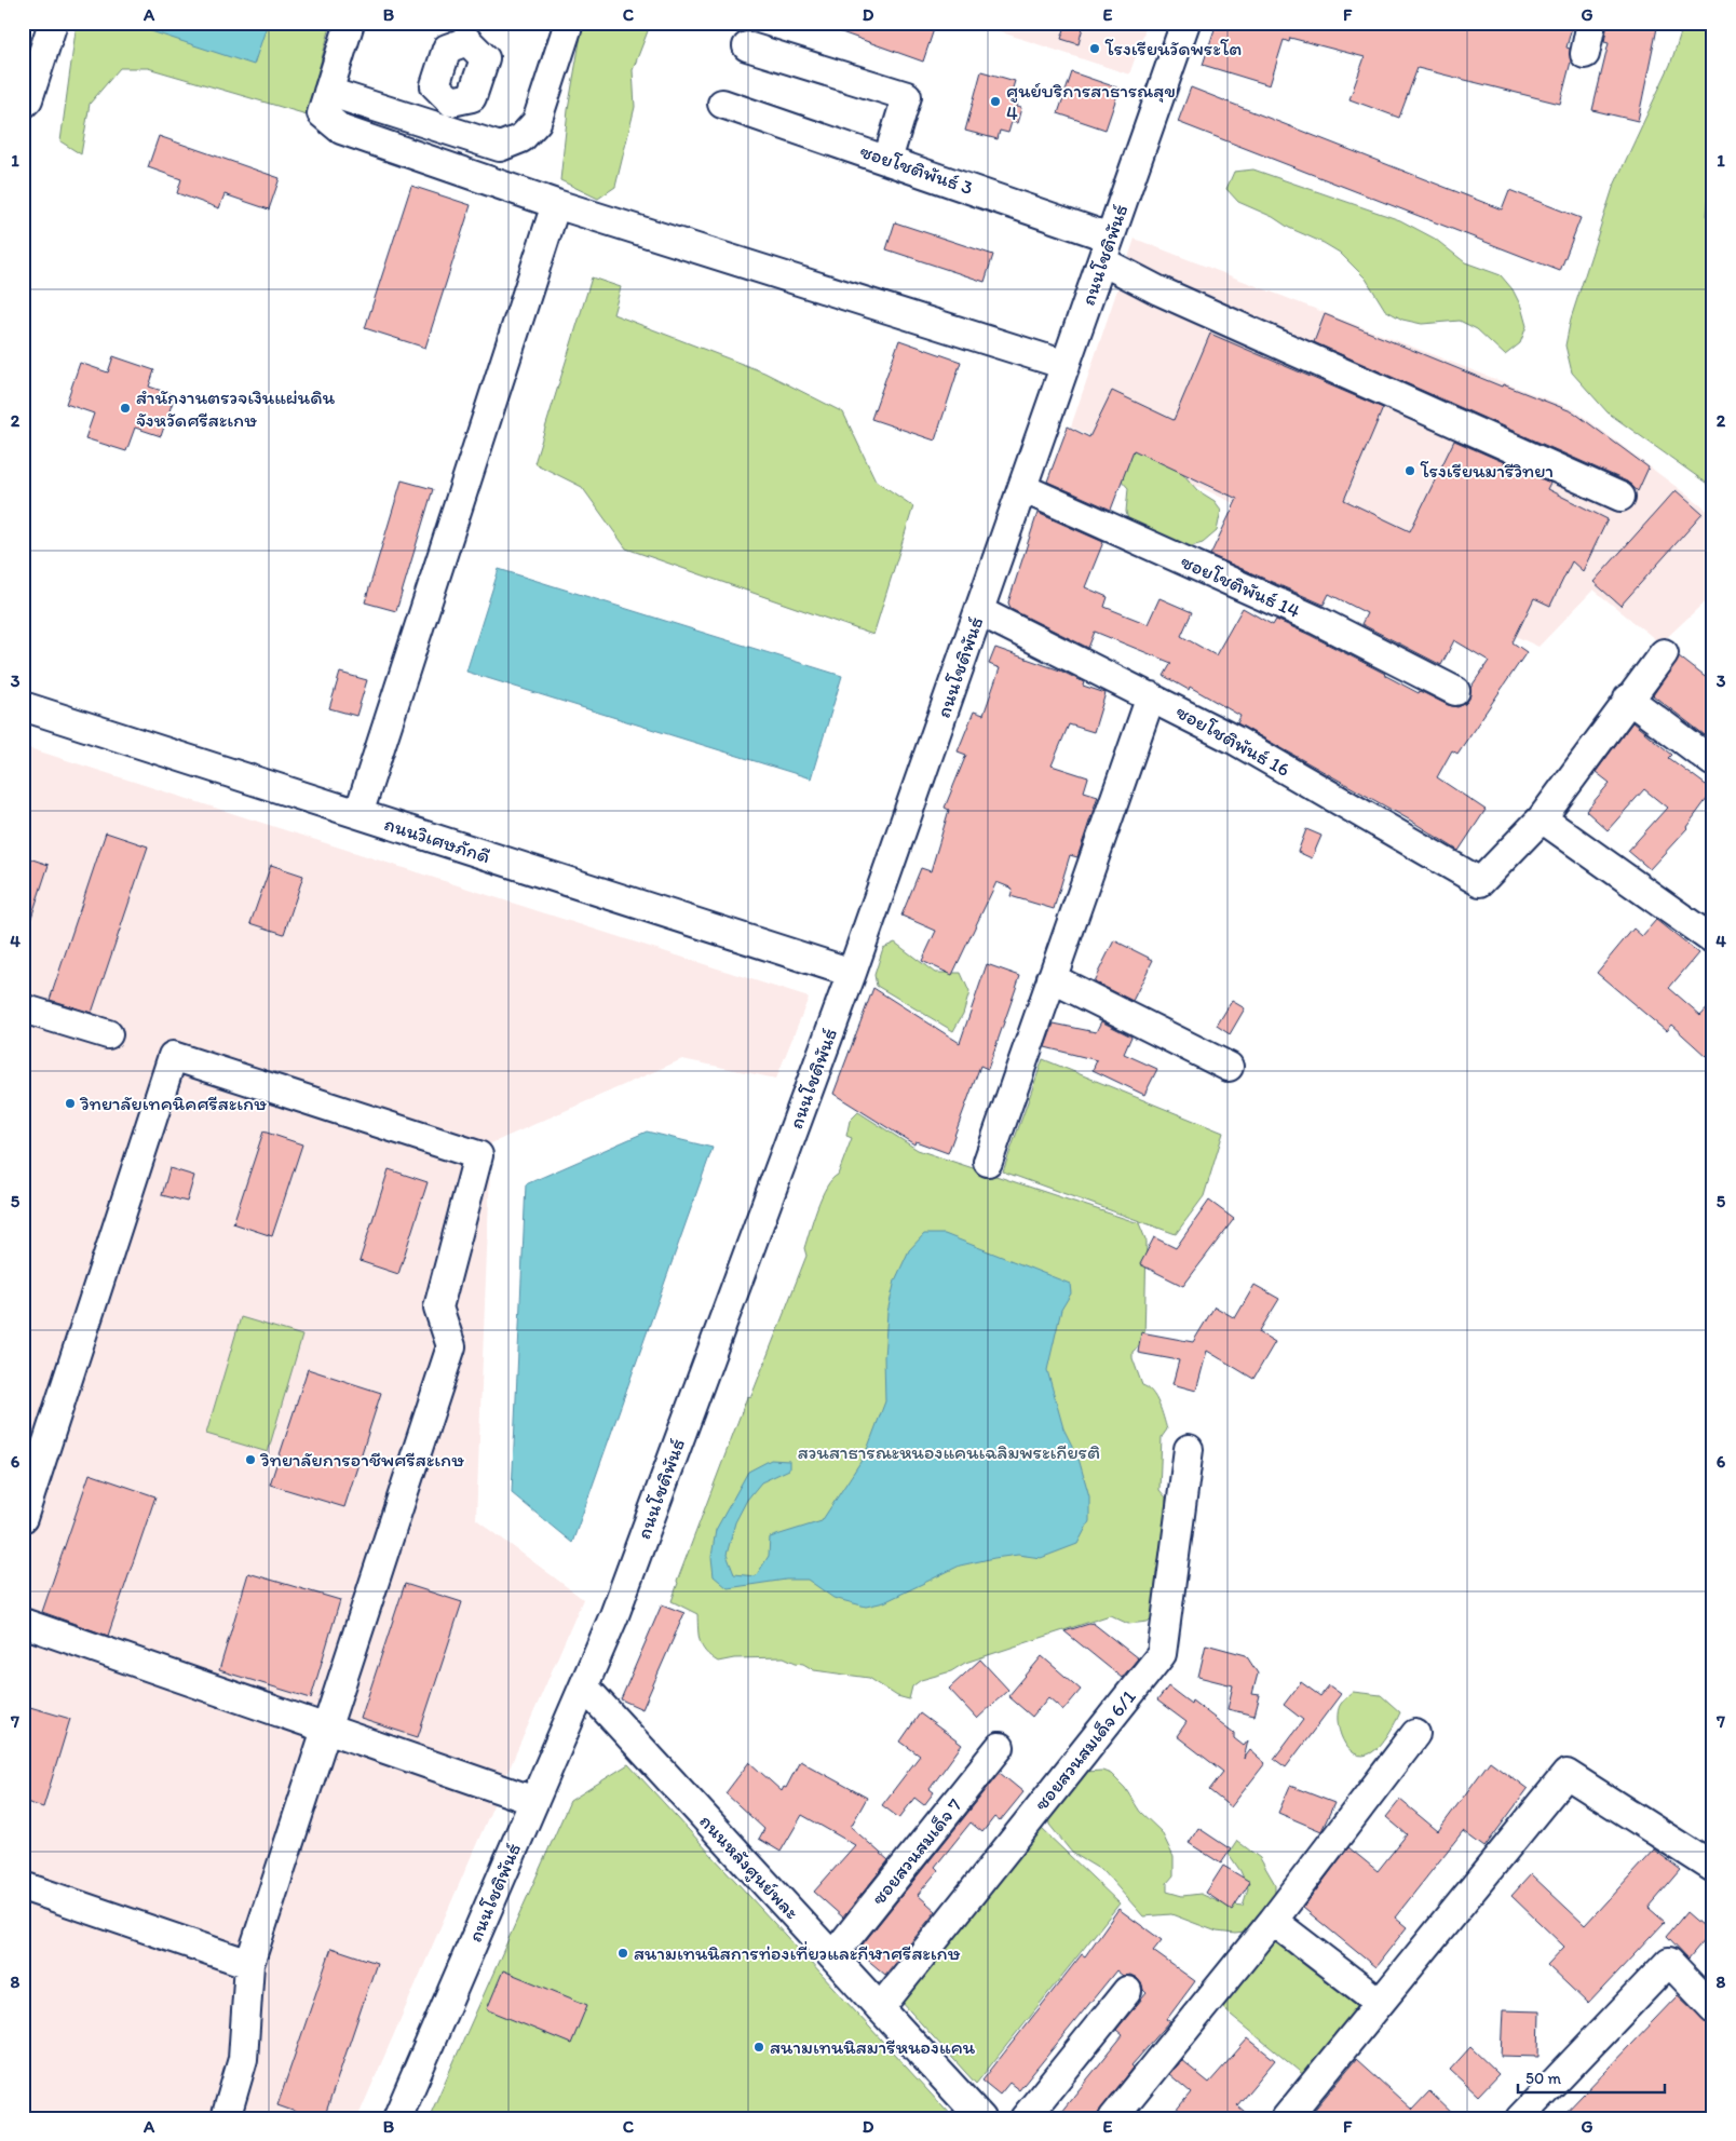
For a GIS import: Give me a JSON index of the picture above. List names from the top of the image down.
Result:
{
  "streets": {
    "street": [
      "ซอยโชติพันธ์ 3",
      "ถนนโชติพันธ์",
      "ซอยโชติพันธ์ 14",
      "ซอยโชติพันธ์ 16",
      "ถนนวิเศษภักดี",
      "ซอยสวนสมเด็จ 6/1",
      "ซอยสวนสมเด็จ 7",
      "ถนนหลังศูนย์พละ"
    ]
  },
  "crossings": [
    ["ซอยโชติพันธ์ 3", "ถนนโชติพันธ์"],
    ["ถนนโชติพันธ์", "ซอยโชติพันธ์ 14"],
    ["ถนนโชติพันธ์", "ซอยโชติพันธ์ 16"],
    ["ถนนโชติพันธ์", "ถนนวิเศษภักดี"],
    ["ถนนโชติพันธ์", "ถนนหลังศูนย์พละ"],
    ["ซอยสวนสมเด็จ 6/1", "ถนนหลังศูนย์พละ"],
    ["ซอยสวนสมเด็จ 7", "ถนนหลังศูนย์พละ"]
  ],
  "parks": ["สวนสาธารณะหนองแคนเฉลิมพระเกียรติ"],
  "places": [
    "โรงเรียนวัดพระโต",
    "ศูนย์บริการสาธารณสุข 4",
    "สำนักงานตรวจเงินแผ่นดิน จังหวัดศรีสะเกษ",
    "โรงเรียนมารีวิทยา",
    "วิทยาลัยเทคนิคศรีสะเกษ",
    "วิทยาลัยการอาชีพศรีสะเกษ",
    "สนามเทนนิสการท่องเที่ยวและกีฬาศรีสะเกษ",
    "สนามเทนนิสมารีหนองแคน"
  ],
  "scale_bar": "50 m",
  "grid": {
    "columns": [
      "A",
      "B",
      "C",
      "D",
      "E",
      "F",
      "G"
    ],
    "rows": [
      "1",
      "2",
      "3",
      "4",
      "5",
      "6",
      "7",
      "8"
    ]
  }
}
